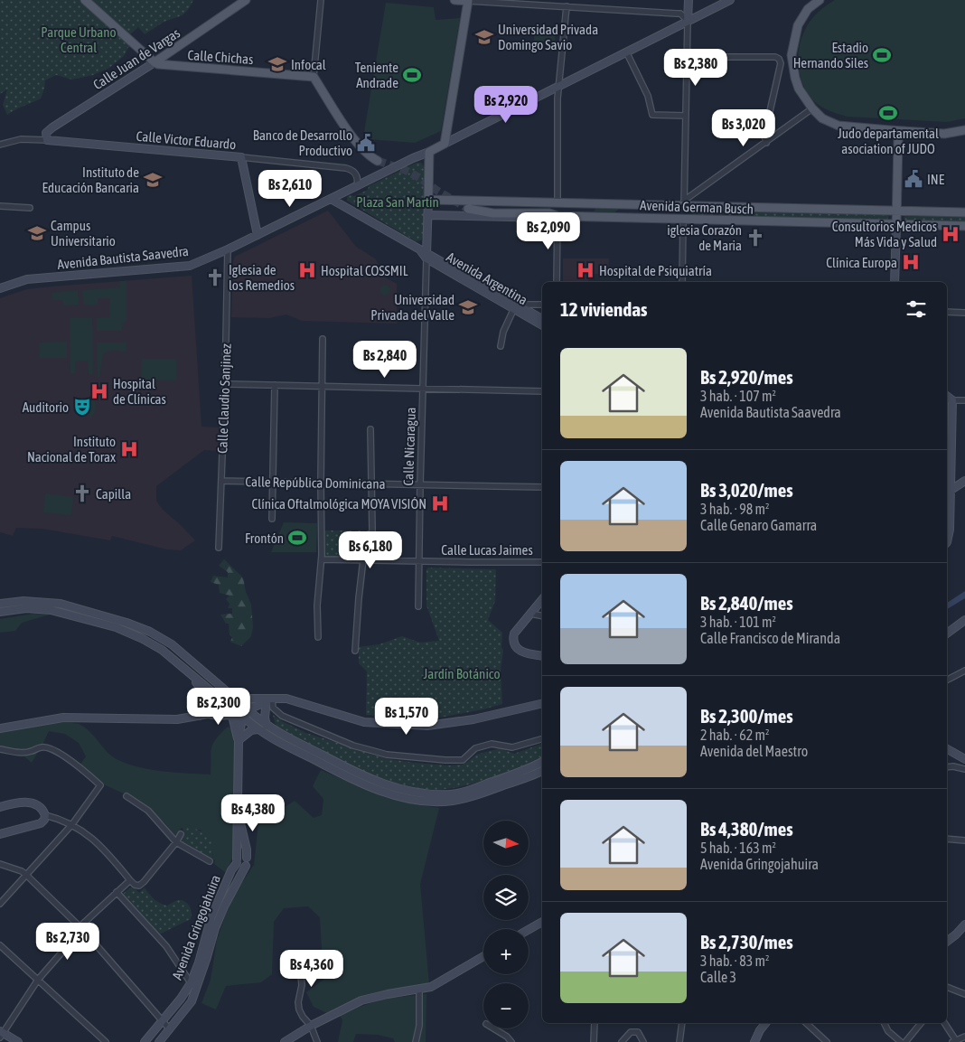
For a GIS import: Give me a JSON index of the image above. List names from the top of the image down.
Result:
{
  "streets": {
    "main road": [
      "Calle Chichas",
      "Calle Juan de Vargas",
      "Calle Victor Eduardo",
      "Avenida German Busch",
      "Avenida Bautista Saavedra",
      "Avenida Argentina",
      "Calle Nicaragua",
      "Avenida Gringojahuira"
    ],
    "street": ["Calle Claudio Sanjinez", "Calle República Dominicana", "Calle Lucas Jaimes"]
  },
  "crossings": [
    ["Calle Chichas", "Calle Juan de Vargas"],
    ["Calle Juan de Vargas", "Calle Victor Eduardo"],
    ["Calle Victor Eduardo", "Avenida Bautista Saavedra"],
    ["Avenida German Busch", "Calle Nicaragua"],
    ["Avenida Bautista Saavedra", "Avenida Argentina"],
    ["Avenida Bautista Saavedra", "Calle Claudio Sanjinez"],
    ["Avenida Bautista Saavedra", "Calle Nicaragua"],
    ["Avenida Argentina", "Calle Nicaragua"],
    ["Calle Claudio Sanjinez", "Calle República Dominicana"],
    ["Calle Nicaragua", "Calle República Dominicana"],
    ["Calle Nicaragua", "Calle Lucas Jaimes"]
  ],
  "parks": ["Parque Urbano Central", "Plaza San Martín", "Jardín Botánico"],
  "places": {
    "school or university": [
      "Universidad Privada Domingo Savio",
      "Infocal",
      "Instituto de Educación Bancaria",
      "Campus Universitario",
      "Universidad Privada del Valle"
    ],
    "sports": [
      "Estadio Hernando Siles",
      "Teniente Andrade",
      "Judo departamental asociation of JUDO",
      "Frontón"
    ],
    "public building": ["Banco de Desarrollo Productivo", "INE"],
    "hospital": [
      "Consultorios Medicos Más Vida y Salud",
      "Clínica Europa",
      "Hospital COSSMIL",
      "Hospital de Psiquiatría",
      "Hospital de Clínicas",
      "Instituto Nacional de Torax",
      "Clínica Oftalmológica MOYA VISIÓN"
    ],
    "church": ["iglesia Corazón de Maria", "Iglesia de los Remedios", "Capilla"],
    "theatre": ["Auditorio"]
  },
  "north": "right",
  "page": {
    "price": [
      "Bs 2,380",
      "Bs 2,920",
      "Bs 3,020",
      "Bs 2,610",
      "Bs 2,090",
      "Bs 2,840",
      "Bs 6,180",
      "Bs 2,300",
      "Bs 1,570",
      "Bs 4,380",
      "Bs 2,730",
      "Bs 4,360"
    ],
    "heading": "12 viviendas",
    "list": [
      {
        "name": "Bs 2,920/mes",
        "note": "3 hab. · 107 m² · Avenida Bautista Saavedra"
      },
      {
        "name": "Bs 3,020/mes",
        "note": "3 hab. · 98 m² · Calle Genaro Gamarra"
      },
      {
        "name": "Bs 2,840/mes",
        "note": "3 hab. · 101 m² · Calle Francisco de Miranda"
      },
      {
        "name": "Bs 2,300/mes",
        "note": "2 hab. · 62 m² · Avenida del Maestro"
      },
      {
        "name": "Bs 4,380/mes",
        "note": "5 hab. · 163 m² · Avenida Gringojahuira"
      },
      {
        "name": "Bs 2,730/mes",
        "note": "3 hab. · 83 m² · Calle 3"
      }
    ],
    "map_buttons": ["+", "−"]
  }
}
